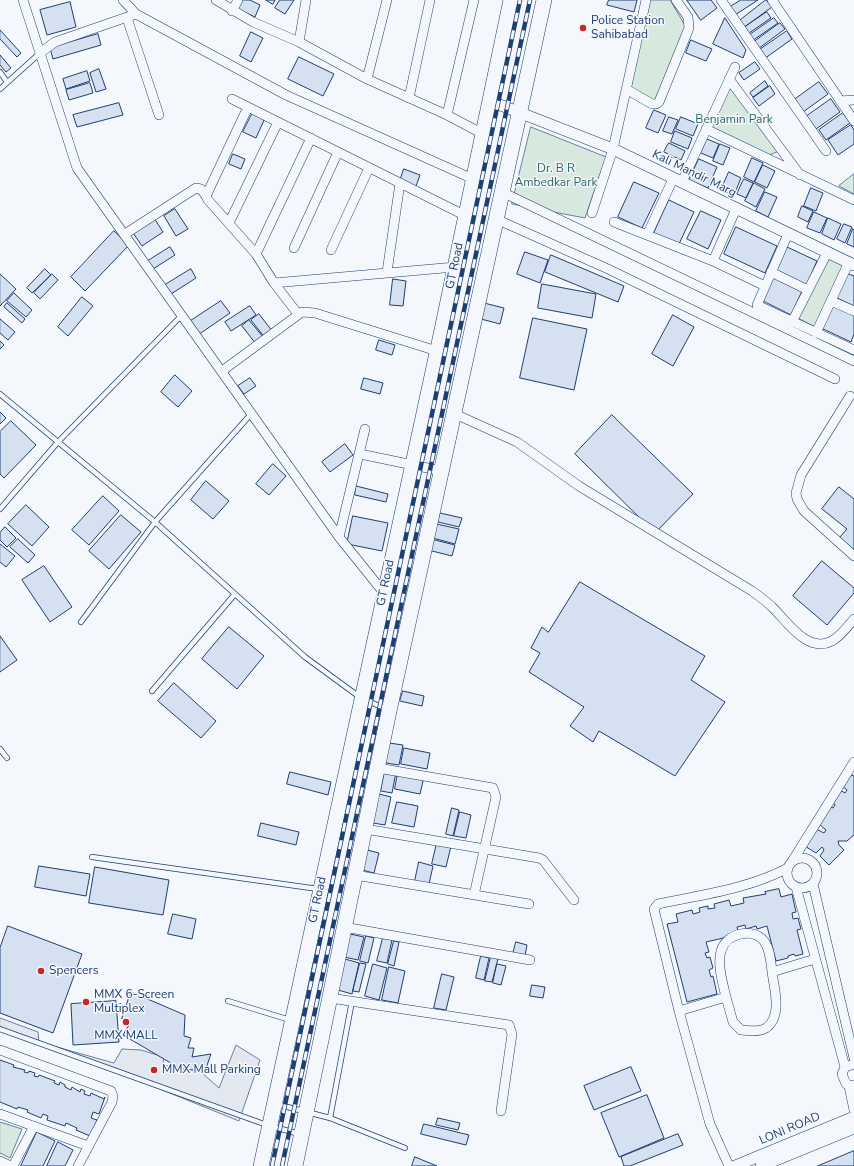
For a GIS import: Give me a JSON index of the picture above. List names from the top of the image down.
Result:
{
  "streets": {
    "highway": ["GT Road"],
    "street": ["Kali Mandir Marg", "LONI ROAD"]
  },
  "crossings": [
    ["Kali Mandir Marg", "GT Road"]
  ],
  "parks": ["Benjamin Park", "Dr. B R Ambedkar Park"],
  "places": [
    "Police Station Sahibabad",
    "Spencers",
    "MMX 6-Screen Multiplex",
    "MMX MALL",
    "MMX Mall Parking"
  ]
}
